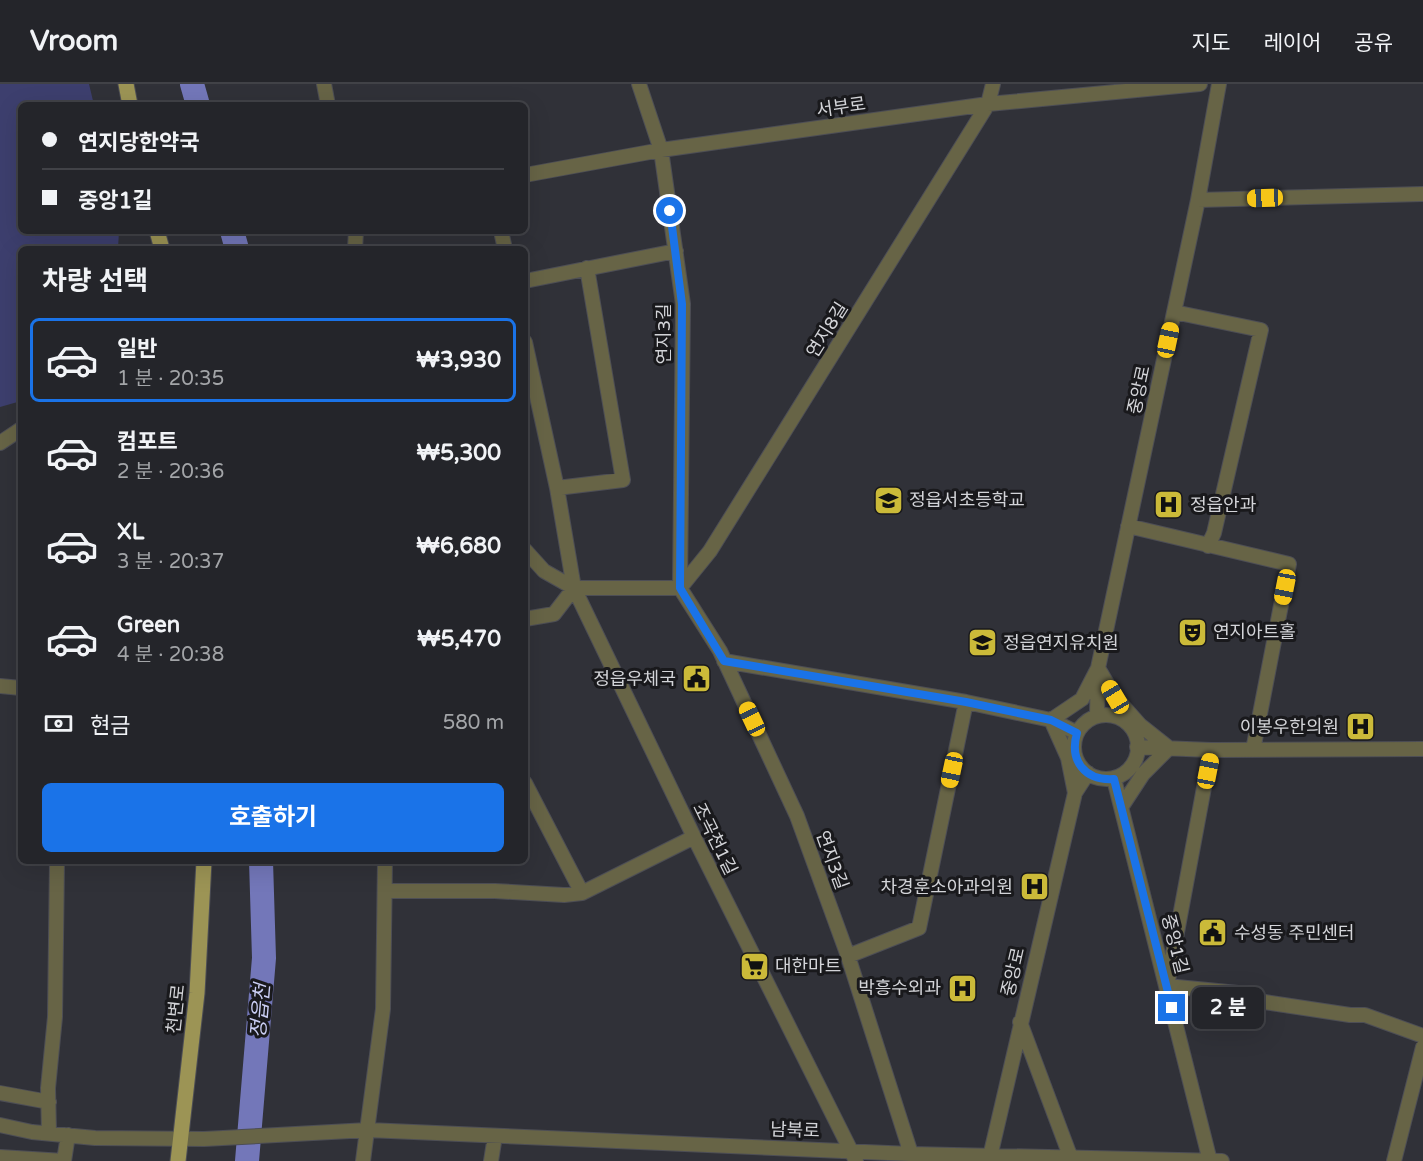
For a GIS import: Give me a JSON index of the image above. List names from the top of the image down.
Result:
{
  "streets": {
    "main road": ["천변로"],
    "street": [
      "서부로",
      "연지8길",
      "연지3길",
      "중앙로",
      "조곡천1길",
      "중앙1길",
      "남북로"
    ]
  },
  "crossings": [
    ["서부로", "연지8길"],
    ["서부로", "연지3길"],
    ["연지8길", "연지3길"],
    ["연지3길", "남북로"],
    ["중앙로", "남북로"],
    ["조곡천1길", "남북로"],
    ["중앙1길", "남북로"],
    ["천변로", "남북로"]
  ],
  "water": ["정읍천"],
  "places": {
    "school or university": ["정읍서초등학교", "정읍연지유치원"],
    "hospital": [
      "정읍안과",
      "이봉우한의원",
      "차경훈소아과의원",
      "박흥수외과"
    ],
    "theatre": ["연지아트홀"],
    "public building": ["정읍우체국", "수성동 주민센터"],
    "supermarket": ["대한마트"]
  },
  "page": {
    "header": "Vroom",
    "nav": ["지도", "레이어", "공유"],
    "banner": ["연지당한약국", "중앙1길"],
    "heading": "차량 선택",
    "list": [
      {
        "name": "일반",
        "note": "1 분 · 20:35",
        "value": "₩3,930"
      },
      {
        "name": "컴포트",
        "note": "2 분 · 20:36",
        "value": "₩5,300"
      },
      {
        "name": "XL",
        "note": "3 분 · 20:37",
        "value": "₩6,680"
      },
      {
        "name": "Green",
        "note": "4 분 · 20:38",
        "value": "₩5,470"
      }
    ],
    "pay": ["현금", "580 m"],
    "buttons": "호출하기",
    "bubble": "2 분"
  }
}
